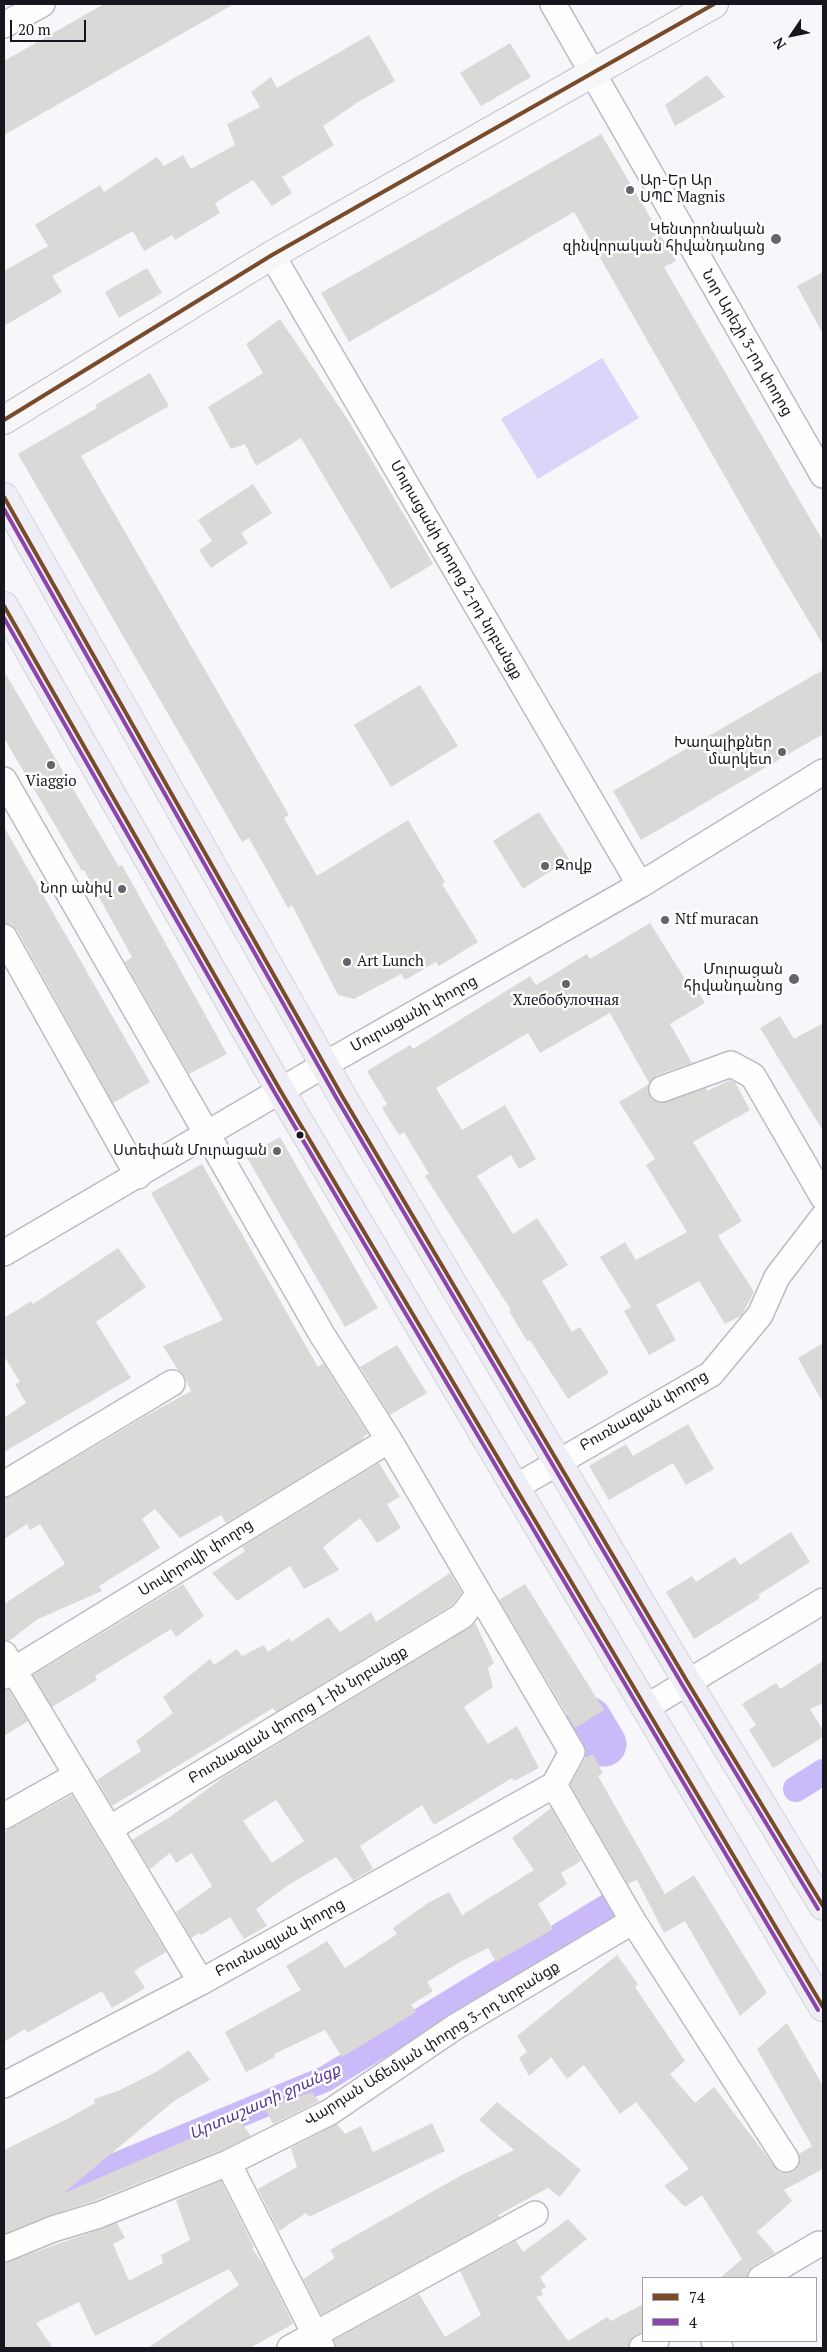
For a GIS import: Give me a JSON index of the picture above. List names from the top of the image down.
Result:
{
  "streets": {
    "street": [
      "Նոր Արեշի 3-րդ փողոց",
      "Մուրացանի փողոց 2-րդ նրբանցք",
      "Մուրացանի փողոց",
      "Բուռնազյան փողոց",
      "Սուվորովի փողոց",
      "Բուռնազյան փողոց 1-ին նրբանցք",
      "Վարդան Աճեմյան փողոց 3-րդ նրբանցք"
    ]
  },
  "crossings": [
    ["Մուրացանի փողոց 2-րդ նրբանցք", "Մուրացանի փողոց"]
  ],
  "water": ["Արտաշատի ջրանցք"],
  "places": [
    "Ար-Եր Ար ՍՊԸ Magnis",
    "Կենտրոնական զինվորական հիվանդանոց",
    "Խաղալիքներ մարկետ",
    "Viaggio",
    "Զովք",
    "Նոր անիվ",
    "Ntf muracan",
    "Art Lunch",
    "Մուրացան հիվանդանոց",
    "Хлебобулочная",
    "Ստեփան Մուրացան"
  ],
  "lines": ["transit line 74", "transit line 4"],
  "legend": ["74", "4"],
  "scale_bar": "20 m",
  "north": "bottom left"
}
